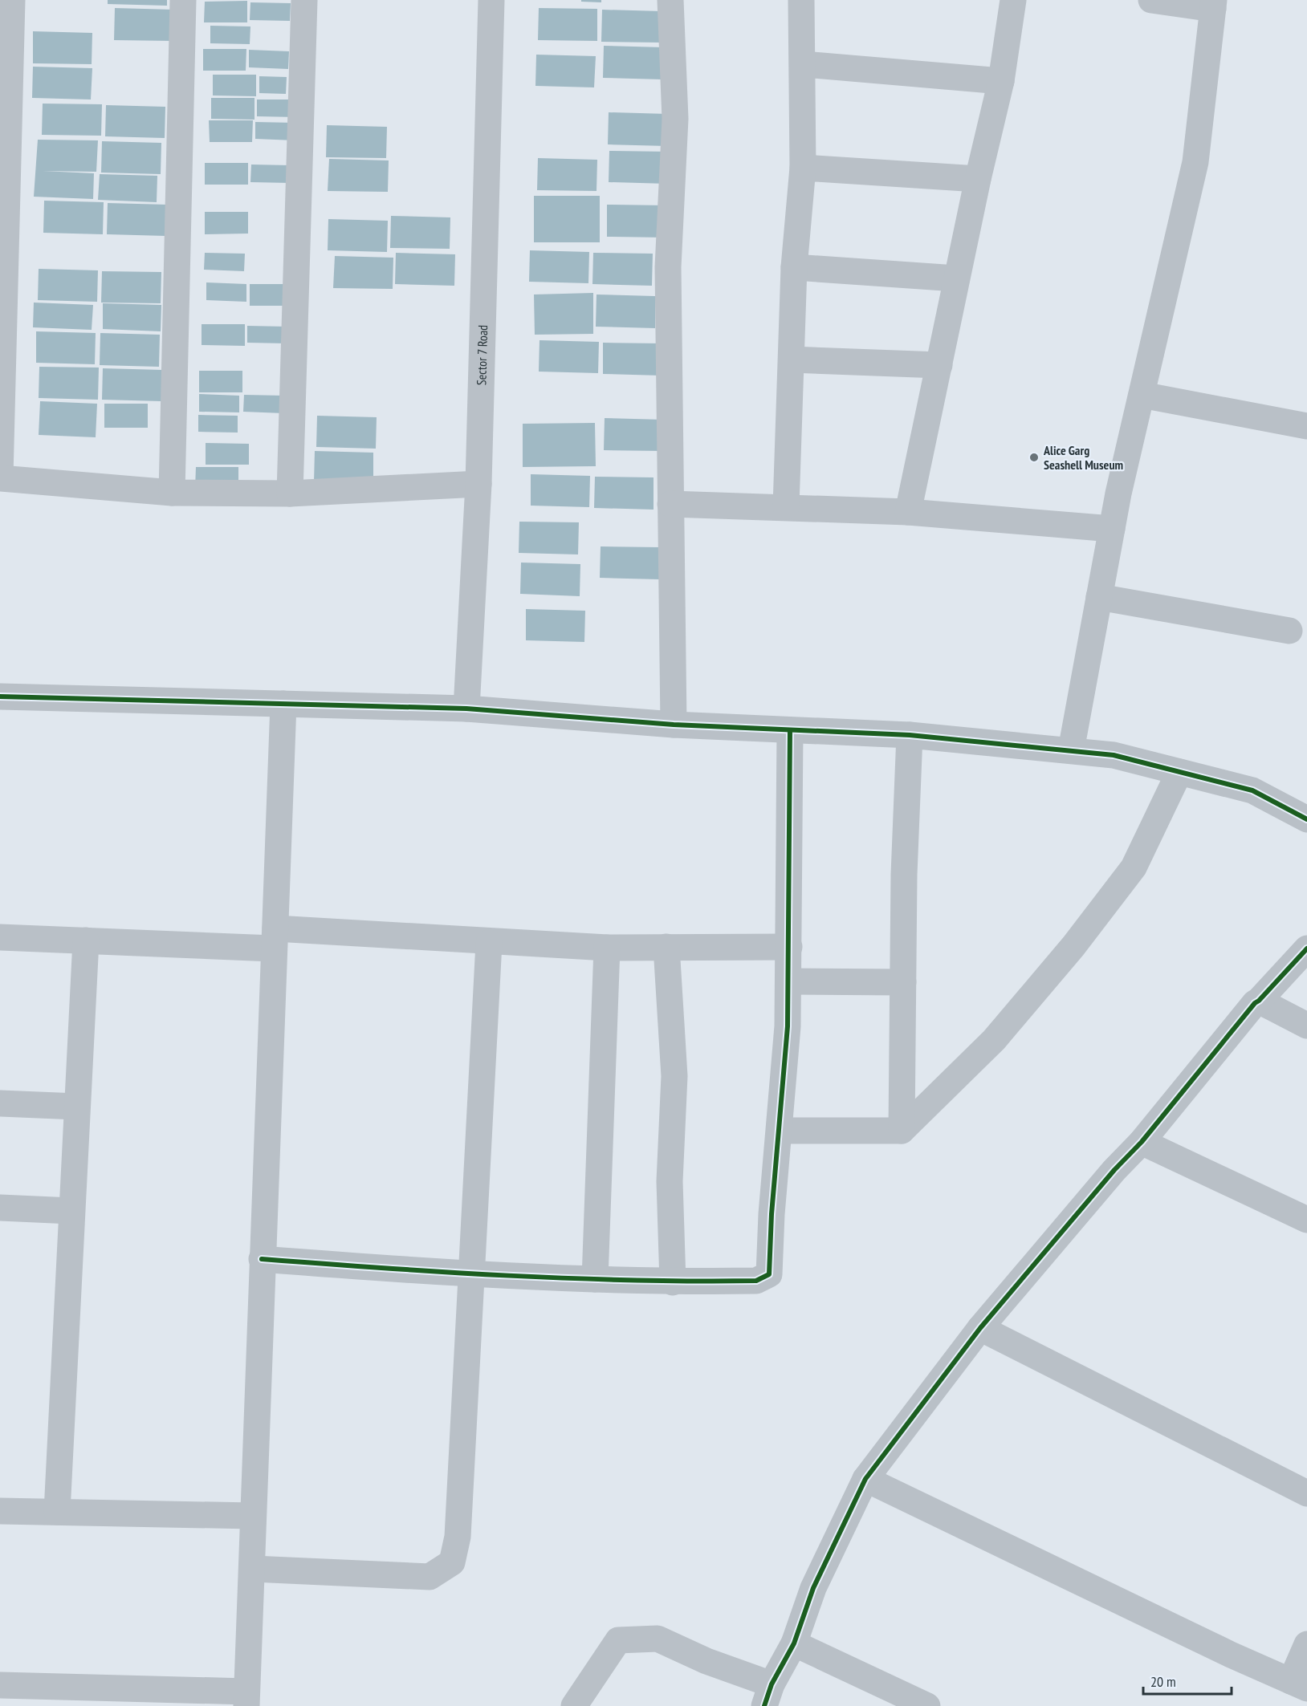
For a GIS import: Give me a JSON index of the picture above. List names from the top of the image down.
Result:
{
  "streets": {
    "street": ["Sector 7 Road"]
  },
  "places": ["Alice Garg Seashell Museum"],
  "scale_bar": "20 m"
}
